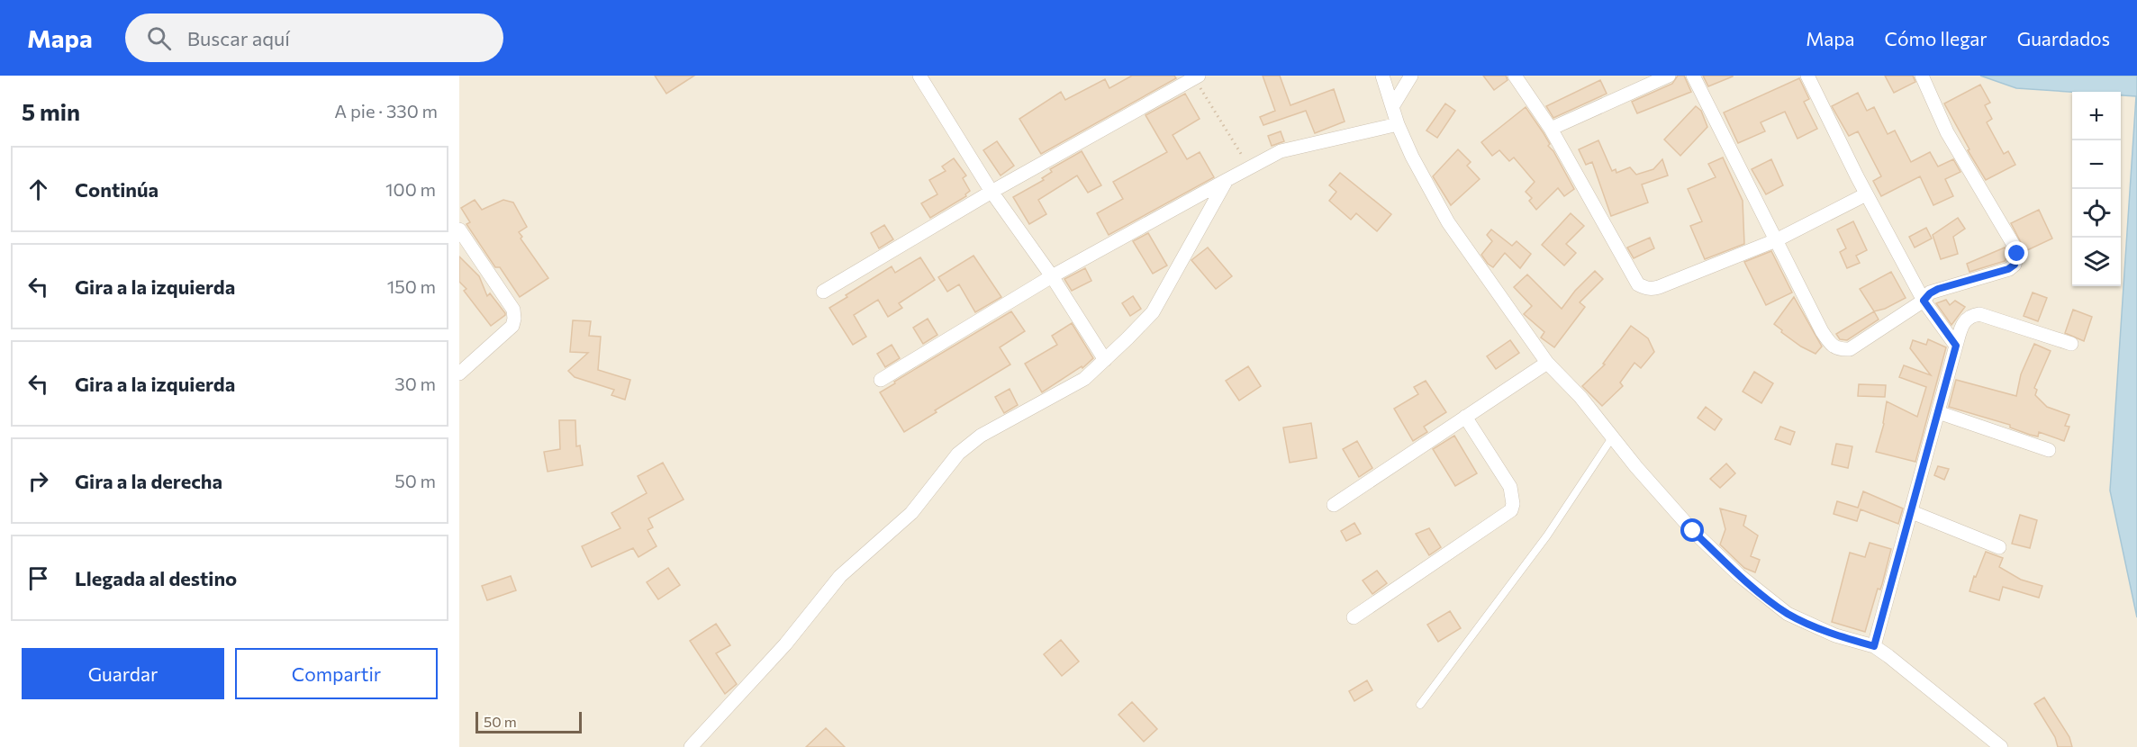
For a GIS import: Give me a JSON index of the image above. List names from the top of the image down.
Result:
{
  "scale_bar": "50 m",
  "page": {
    "header": "Mapa",
    "search": "Buscar aquí",
    "nav": ["Mapa", "Cómo llegar", "Guardados"],
    "heading": ["5 min", "A pie · 330 m"],
    "map_buttons": ["+", "−"],
    "list": [
      ["Continúa", "100 m"],
      ["Gira a la izquierda", "150 m"],
      ["Gira a la izquierda", "30 m"],
      ["Gira a la derecha", "50 m"],
      "Llegada al destino"
    ],
    "buttons": ["Guardar", "Compartir"],
    "scale": "50 m"
  }
}
